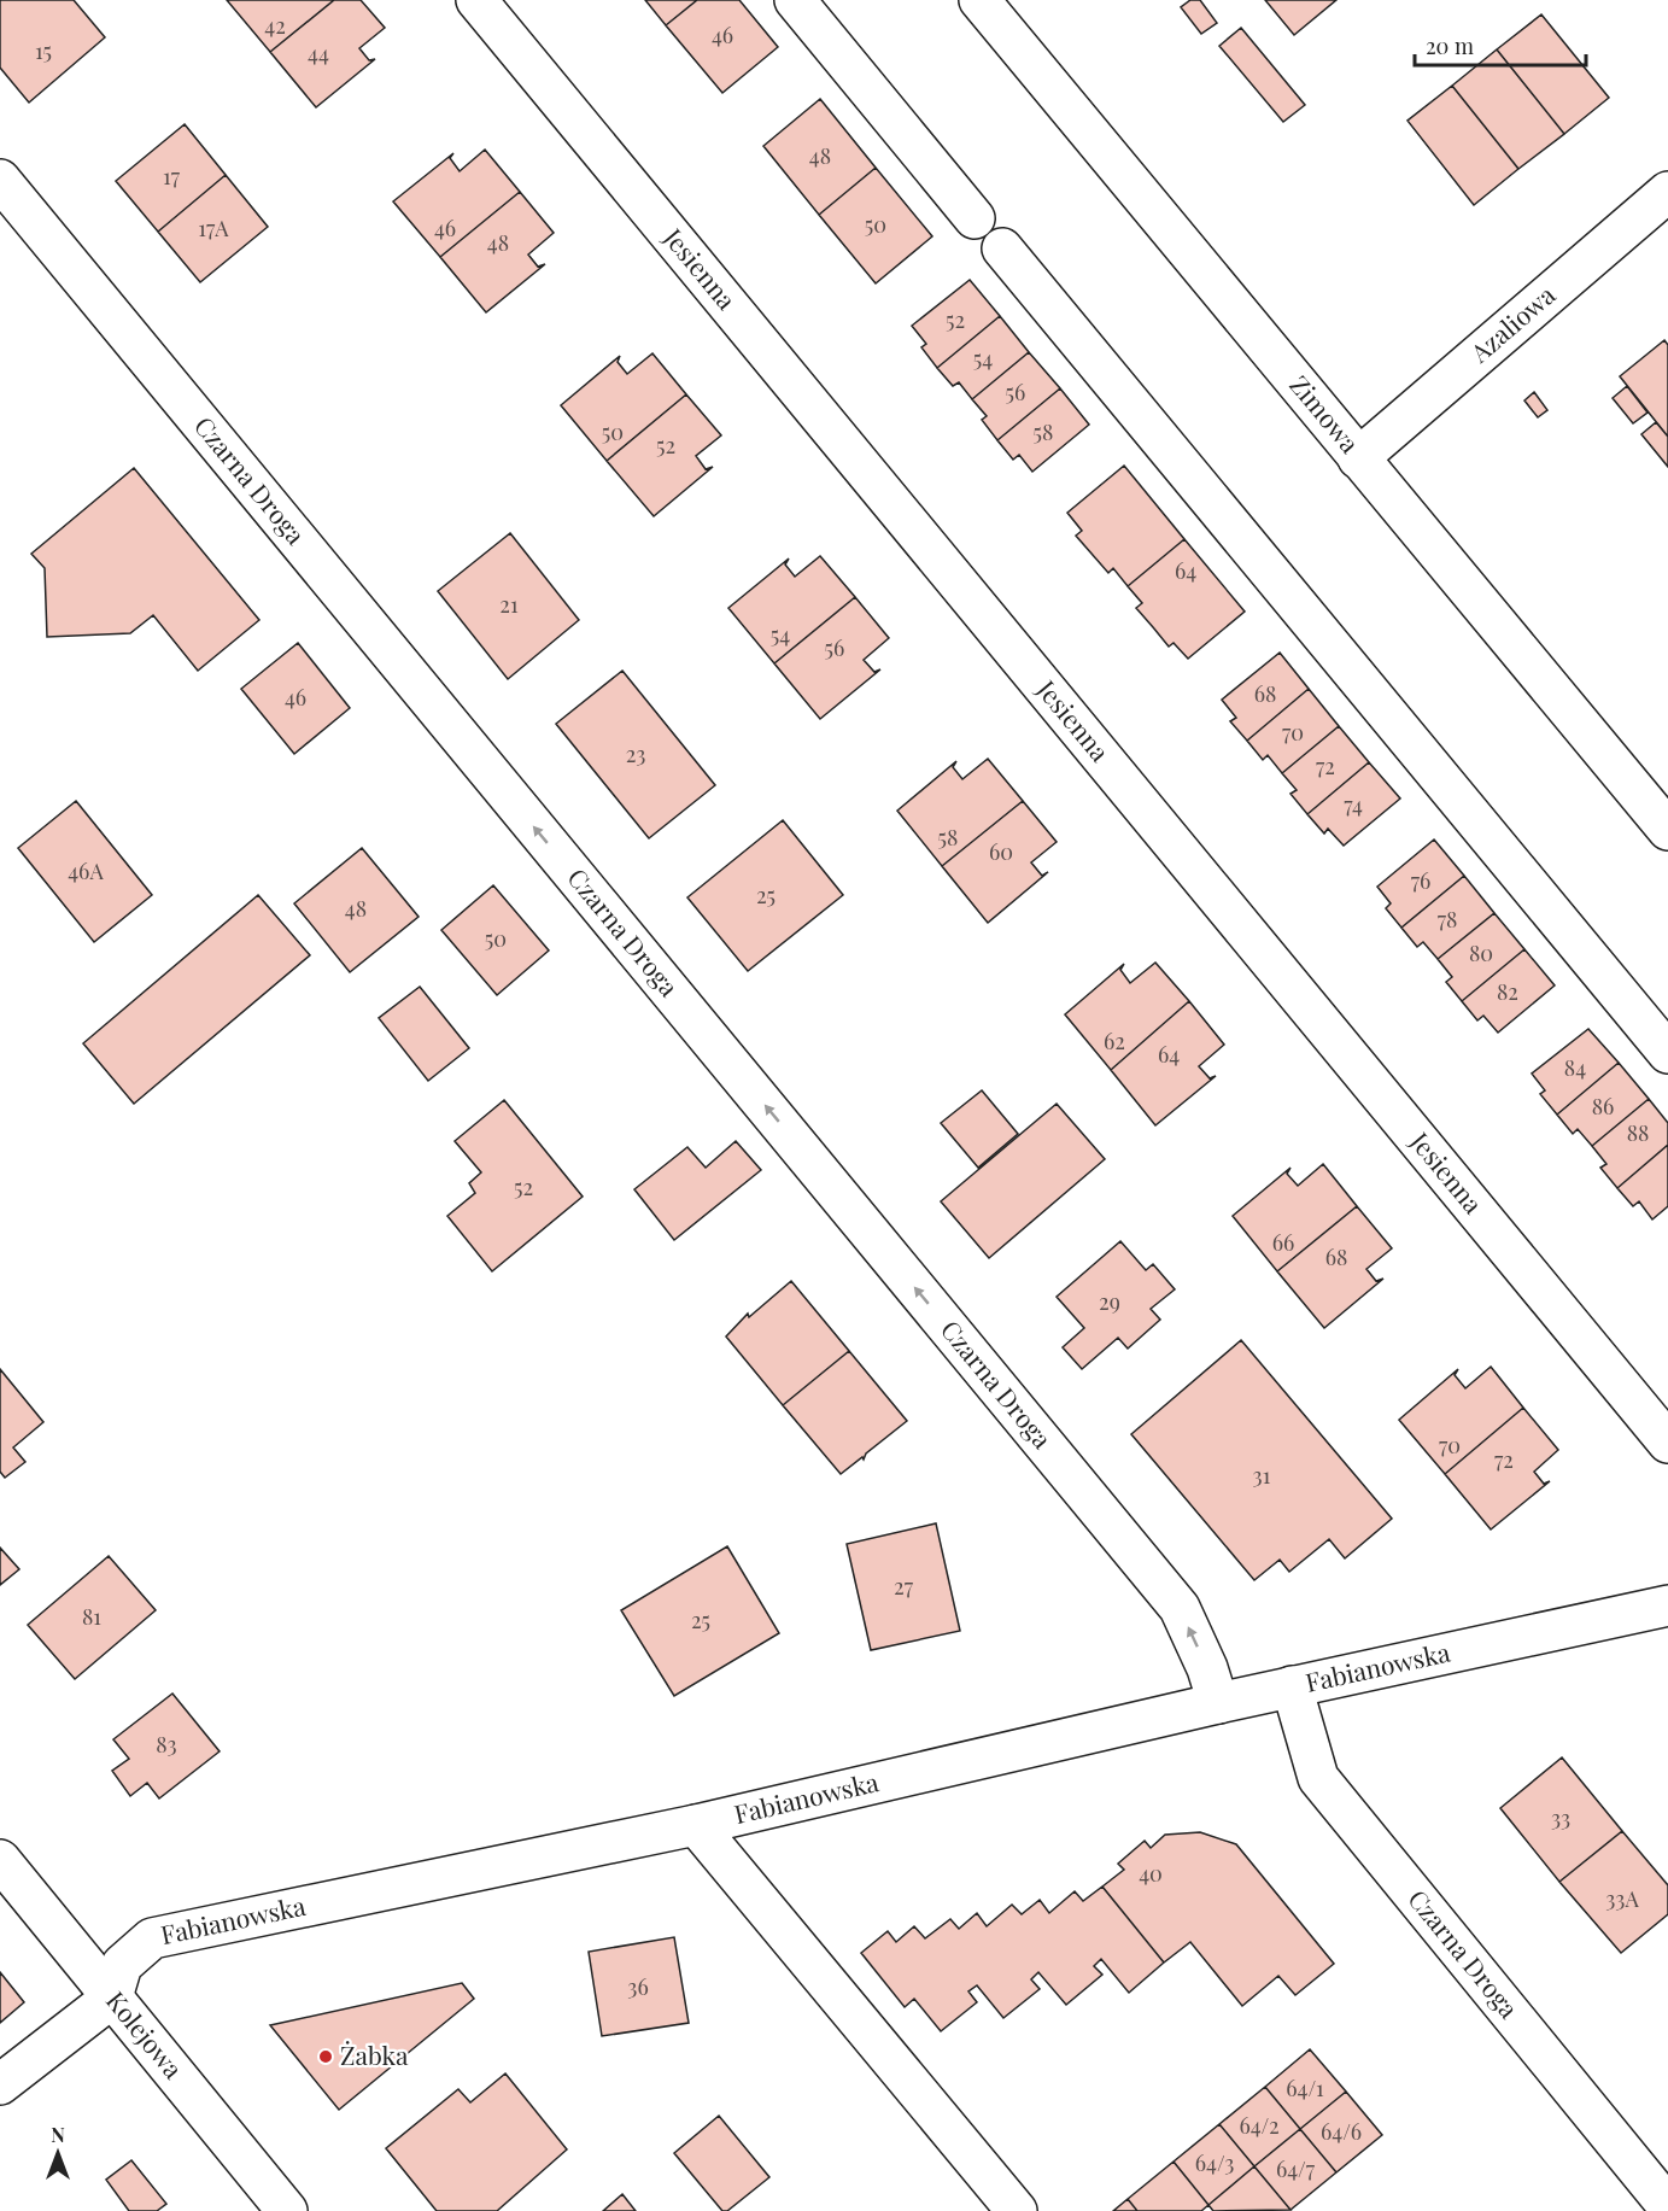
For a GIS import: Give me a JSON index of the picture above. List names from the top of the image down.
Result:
{
  "streets": {
    "street": [
      "Jesienna",
      "Azaliowa",
      "Zimowa",
      "Czarna Droga",
      "Fabianowska",
      "Kolejowa"
    ]
  },
  "crossings": [
    ["Azaliowa", "Zimowa"],
    ["Czarna Droga", "Fabianowska"],
    ["Fabianowska", "Kolejowa"]
  ],
  "one_way": ["Czarna Droga"],
  "places": ["Żabka"],
  "house_numbers": [
    "42",
    "46",
    "15",
    "44",
    "48",
    "17",
    "50",
    "17A",
    "46",
    "48",
    "52",
    "54",
    "56",
    "50",
    "58",
    "52",
    "64",
    "21",
    "54",
    "56",
    "68",
    "46",
    "70",
    "23",
    "72",
    "74",
    "58",
    "60",
    "46A",
    "76",
    "25",
    "48",
    "78",
    "50",
    "80",
    "82",
    "62",
    "64",
    "84",
    "86",
    "88",
    "52",
    "66",
    "68",
    "29",
    "70",
    "72",
    "31",
    "27",
    "81",
    "25",
    "83",
    "33",
    "40",
    "33A",
    "36",
    "64/1",
    "64/2",
    "64/6",
    "64/3",
    "64/7"
  ],
  "scale_bar": "20 m",
  "north": "top"
}
